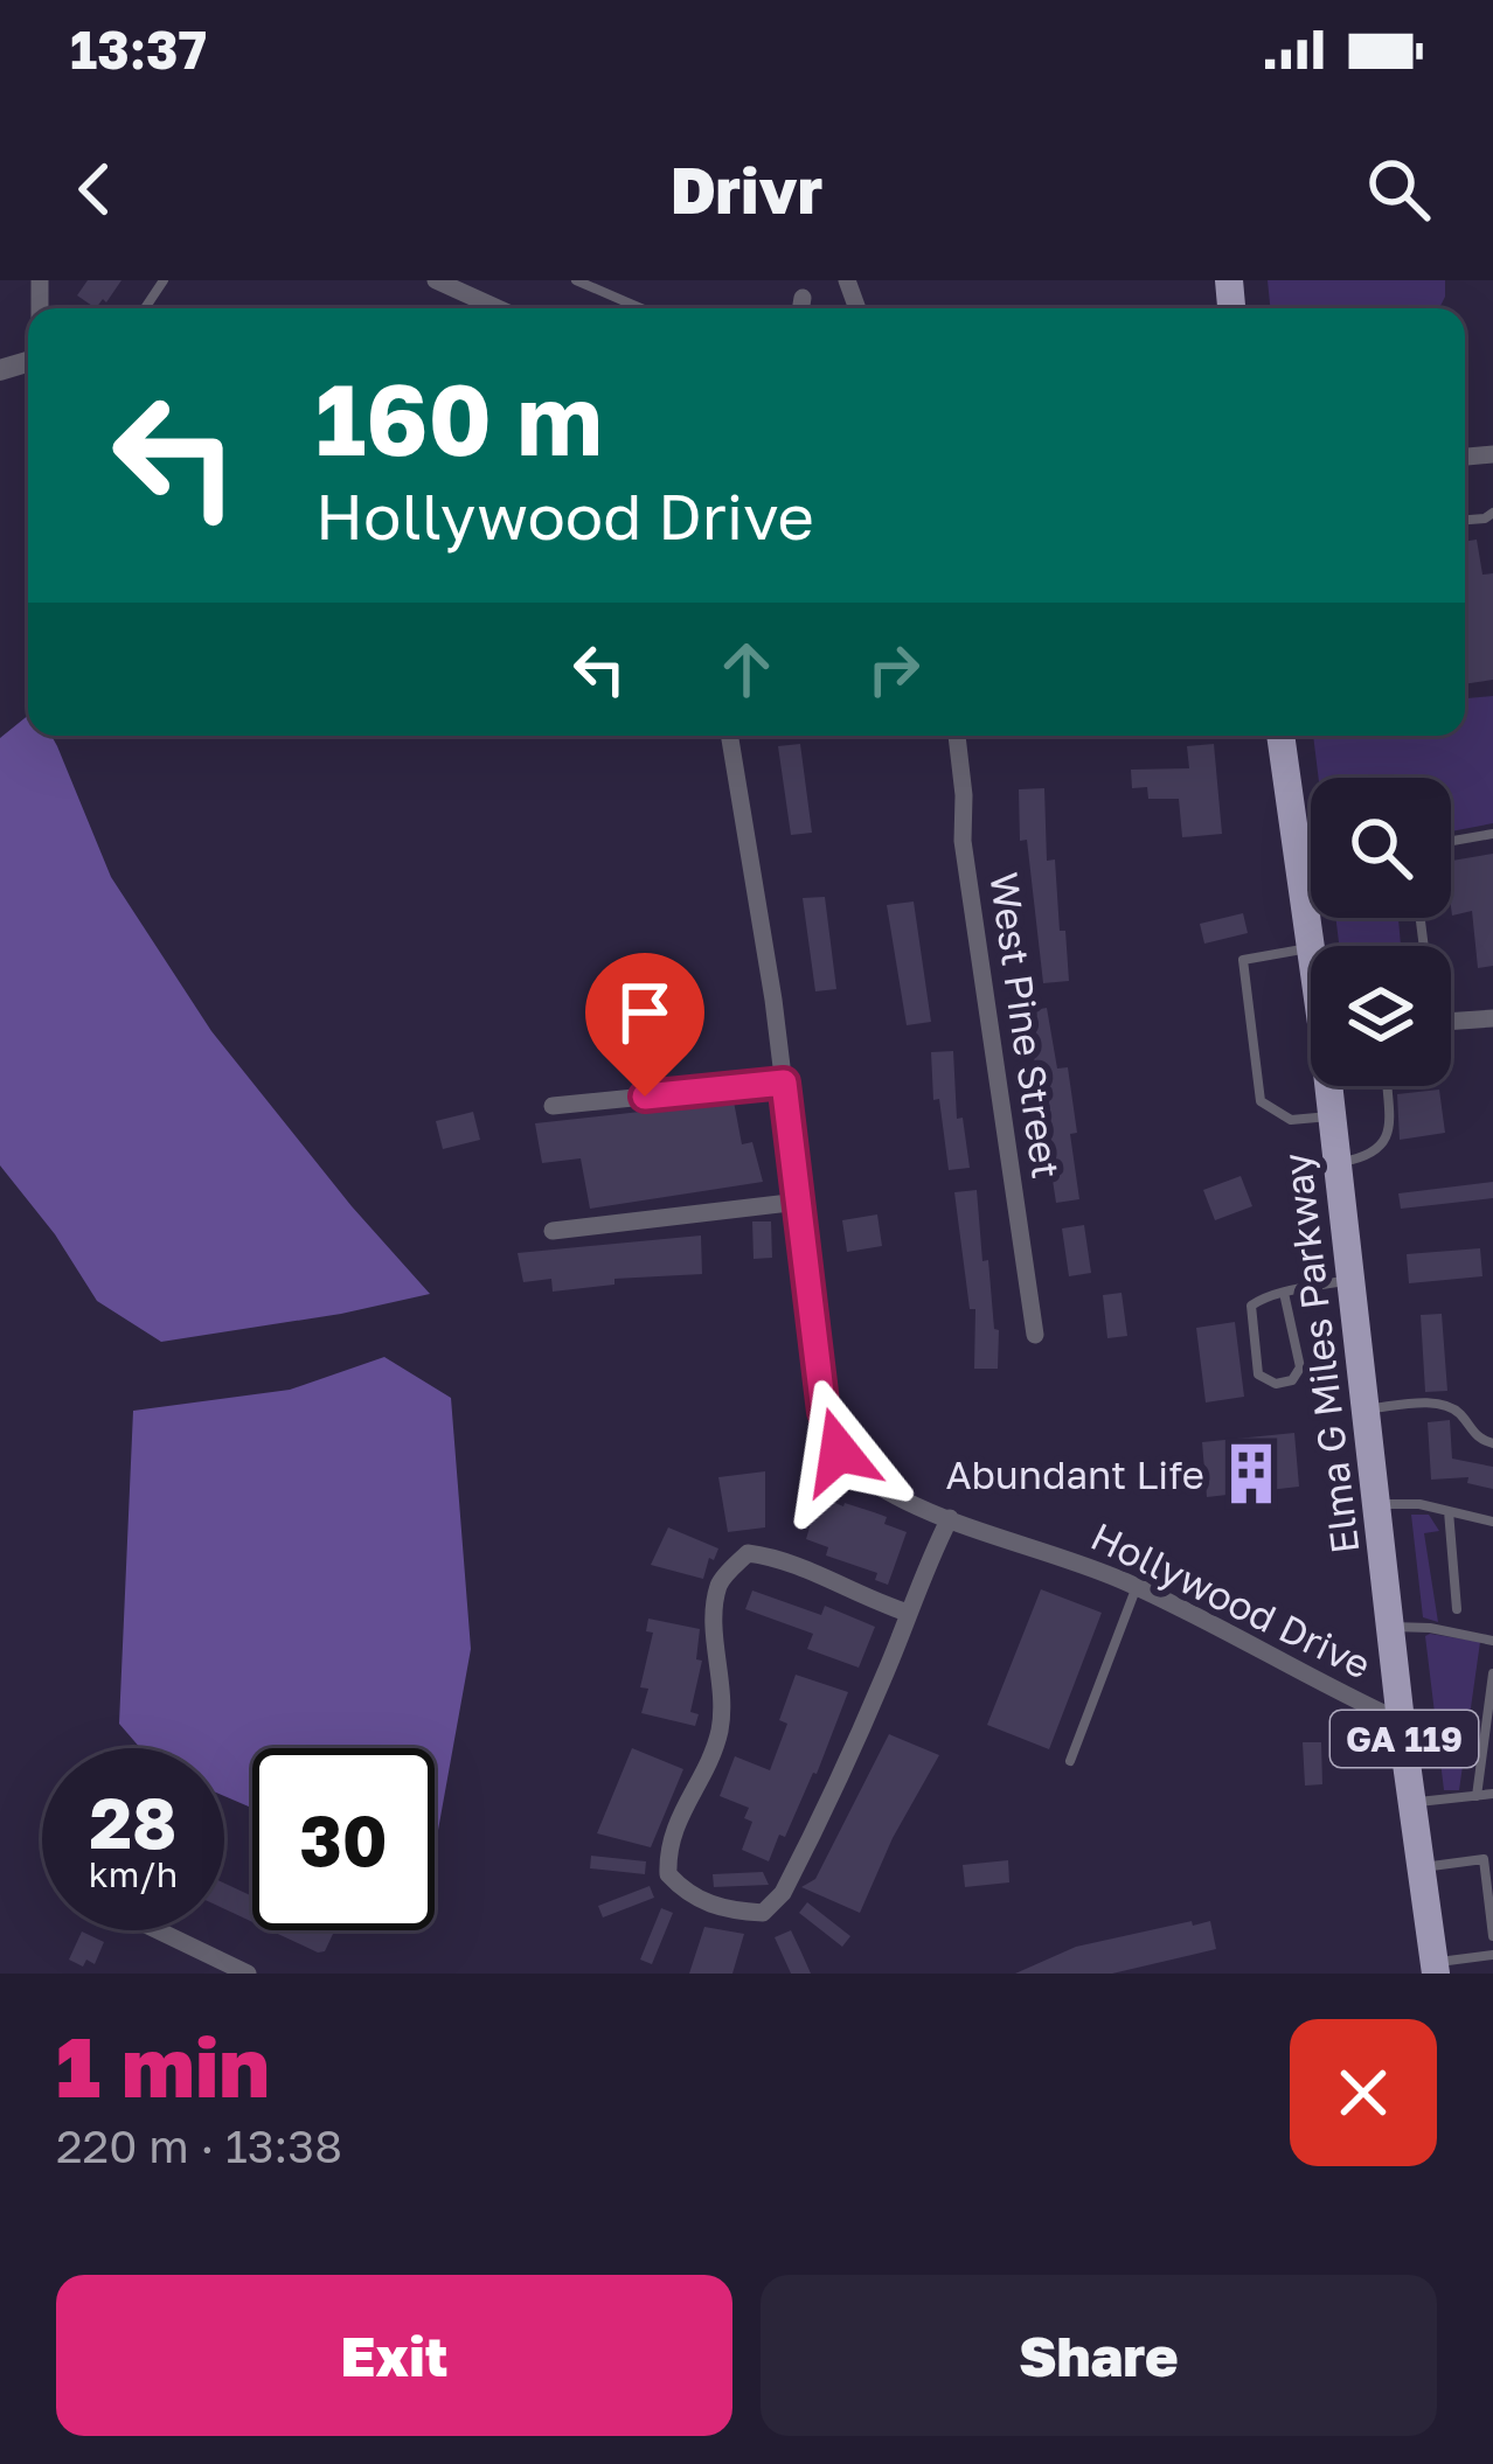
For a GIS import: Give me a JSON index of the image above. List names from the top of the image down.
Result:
{
  "streets": {
    "main road": ["Elma G Miles Parkway", "GA 119"],
    "street": ["West Pine Street", "Hollywood Drive"]
  },
  "crossings": [
    ["Elma G Miles Parkway", "Hollywood Drive"]
  ],
  "places": {
    "building": ["Abundant Life"]
  },
  "page": {
    "status": "13:37",
    "header": "Drivr",
    "turn": ["160 m", "Hollywood Drive"],
    "speed": "28 km/h",
    "limit": "30",
    "heading": ["1 min", "220 m · 13:38"],
    "buttons": ["Exit", "Share"]
  }
}
